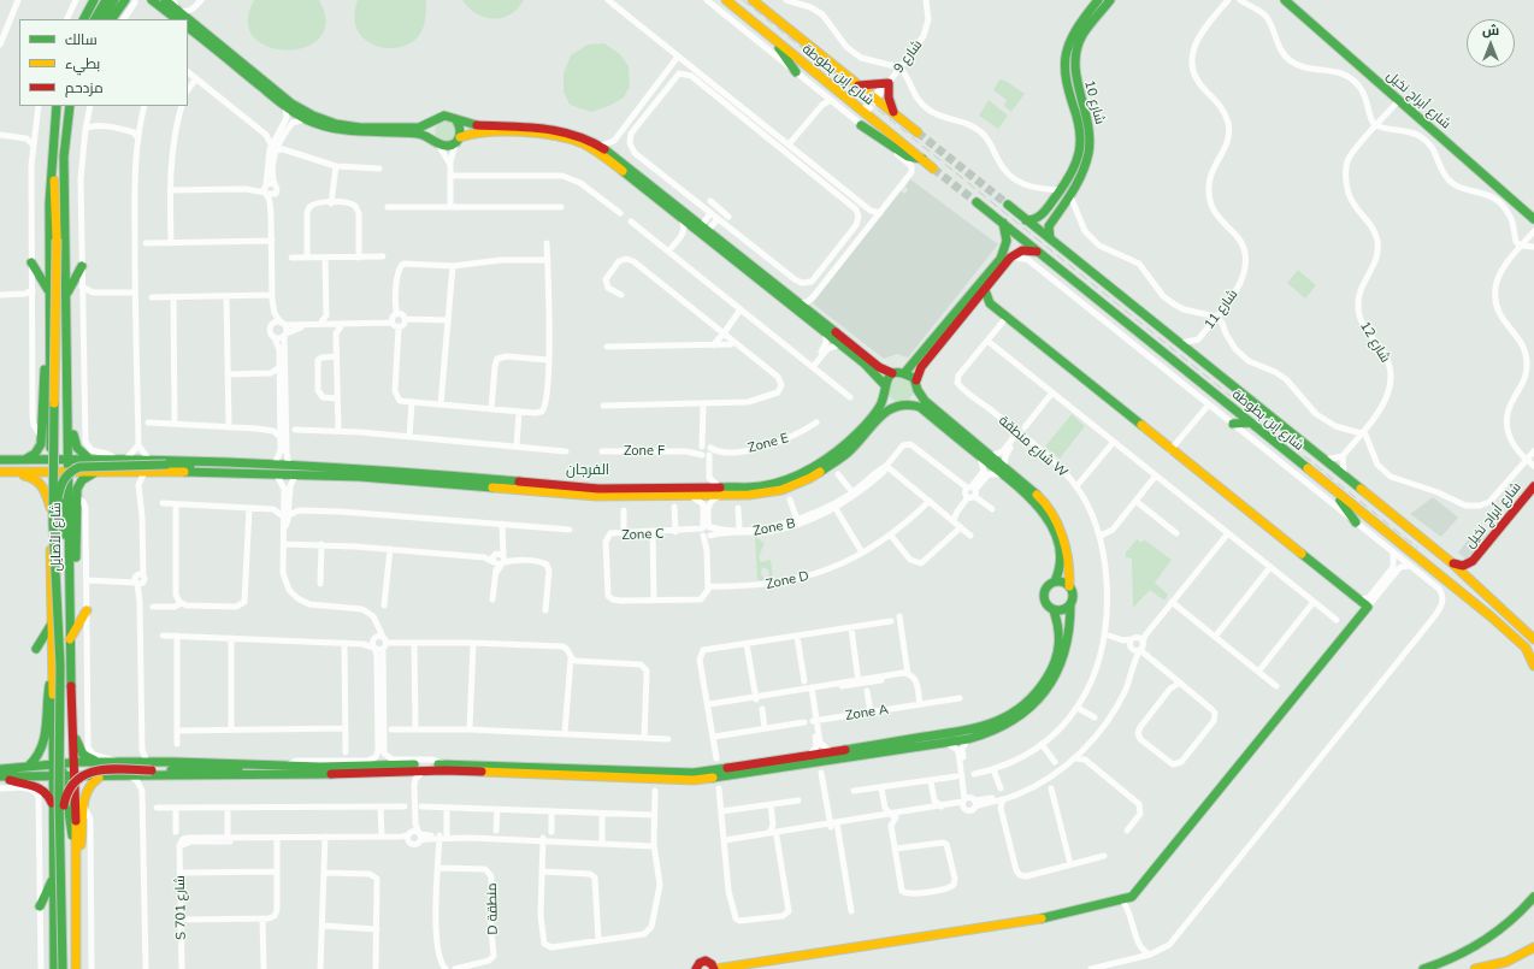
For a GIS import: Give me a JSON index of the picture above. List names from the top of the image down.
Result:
{
  "streets": {
    "main road": [
      "شارع إبن بطوطة",
      "شارع أبراج نخيل",
      "شارع 10",
      "شارع الأصايل"
    ],
    "street": [
      "شارع 9",
      "شارع 11",
      "شارع 12",
      "Zone E",
      "شارع منطقة W",
      "Zone F",
      "Zone B",
      "Zone C",
      "Zone D",
      "Zone A",
      "S 701 شارع",
      "D منطقة"
    ]
  },
  "crossings": [
    ["شارع 9", "شارع إبن بطوطة"],
    ["شارع إبن بطوطة", "شارع أبراج نخيل"],
    ["شارع إبن بطوطة", "شارع 10"],
    ["شارع إبن بطوطة", "شارع 11"],
    ["شارع أبراج نخيل", "شارع 12"],
    ["Zone E", "Zone F"],
    ["Zone B", "Zone C"]
  ],
  "districts": ["الفرجان"],
  "legend": ["سالك", "بطيء", "مزدحم"],
  "north": "top"
}
